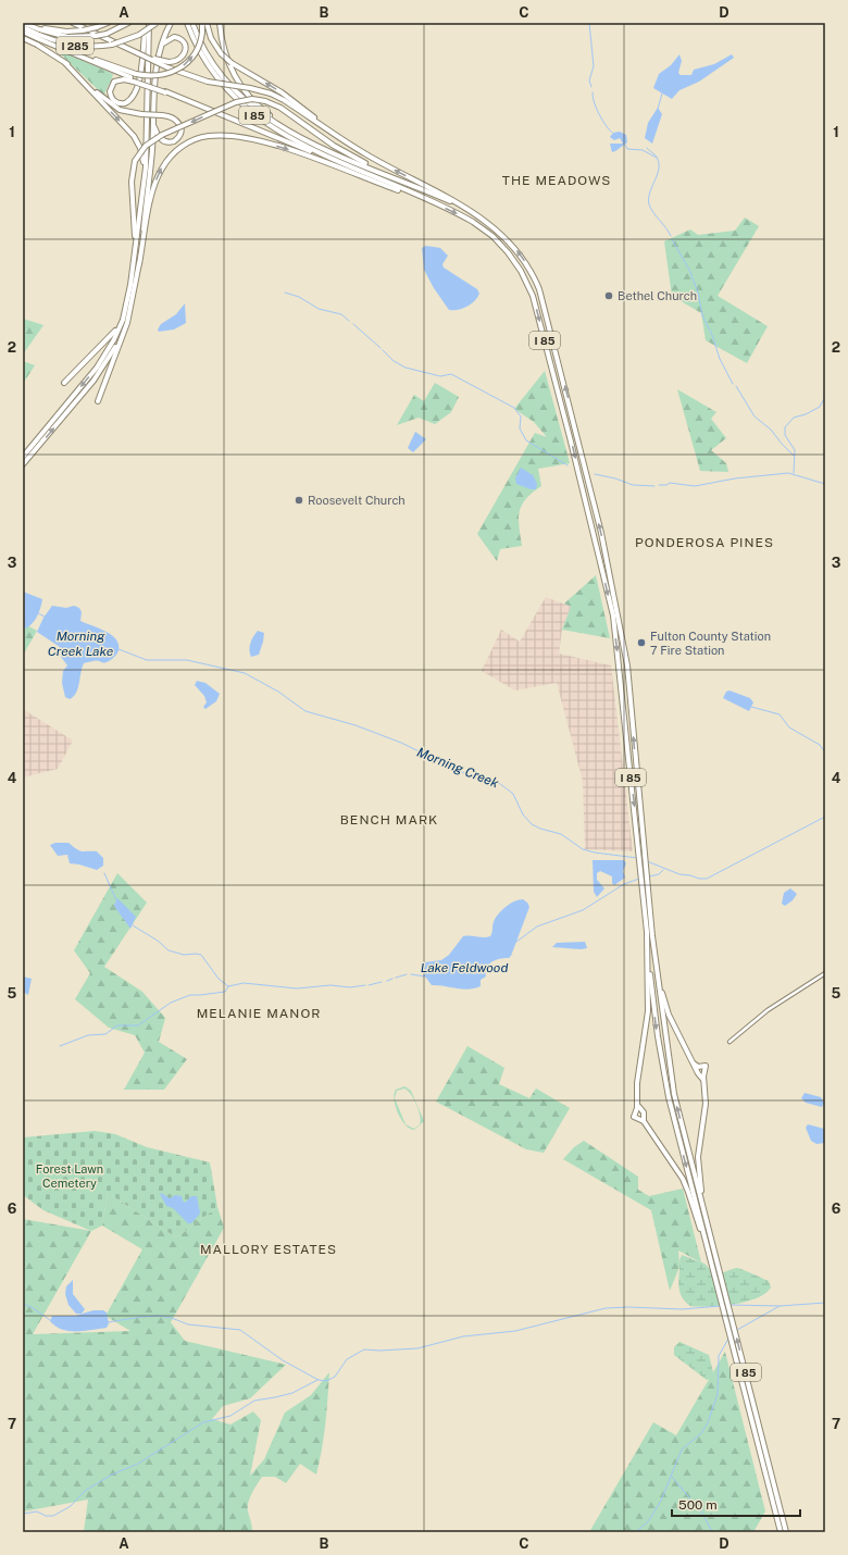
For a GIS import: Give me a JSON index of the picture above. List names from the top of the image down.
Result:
{
  "streets": {
    "highway": ["I 285", "I 85"]
  },
  "districts": [
    "THE MEADOWS",
    "PONDEROSA PINES",
    "BENCH MARK",
    "MELANIE MANOR",
    "MALLORY ESTATES"
  ],
  "water": ["Morning Creek Lake", "Morning Creek", "Lake Feldwood"],
  "parks": ["Forest Lawn Cemetery"],
  "places": ["Bethel Church", "Roosevelt Church", "Fulton County Station 7 Fire Station"],
  "scale_bar": "500 m",
  "grid": {
    "columns": [
      "A",
      "B",
      "C",
      "D"
    ],
    "rows": [
      "1",
      "2",
      "3",
      "4",
      "5",
      "6",
      "7"
    ]
  }
}
